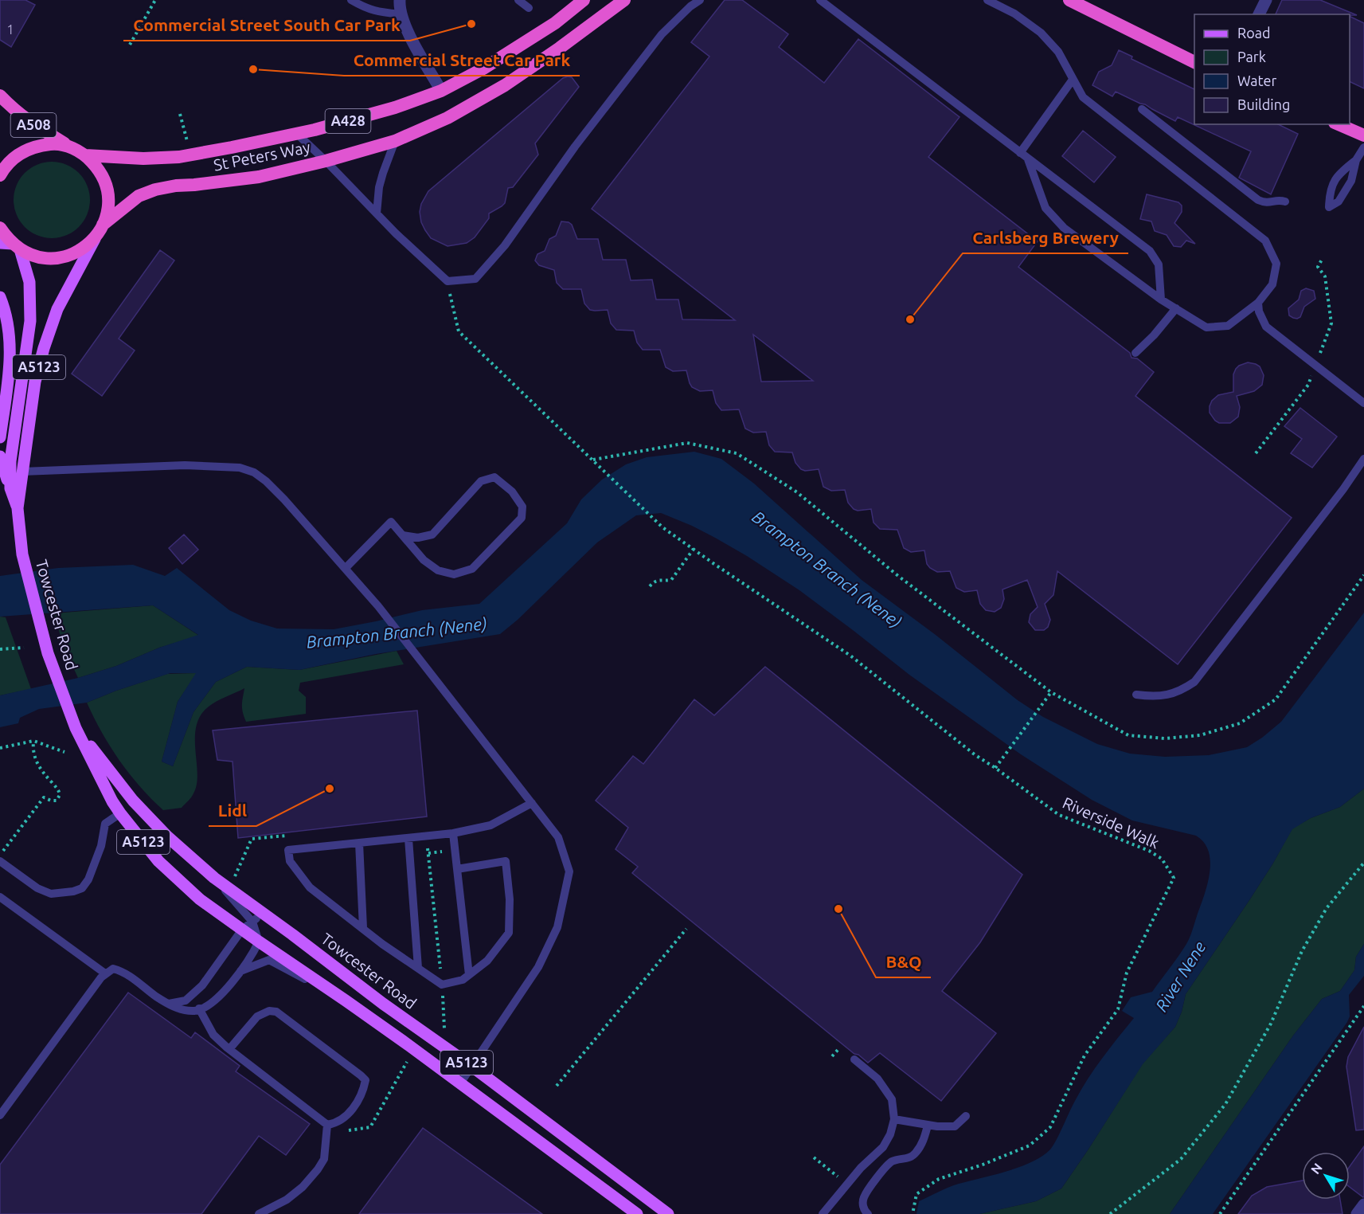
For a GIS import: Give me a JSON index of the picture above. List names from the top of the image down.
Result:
{
  "streets": {
    "highway": ["A428", "A508", "St Peters Way"],
    "main road": ["A5123", "Towcester Road"],
    "path": ["Riverside Walk"]
  },
  "crossings": [
    ["St Peters Way", "Towcester Road"]
  ],
  "water": ["Brampton Branch (Nene)", "River Nene"],
  "places": [
    "Commercial Street South Car Park",
    "Commercial Street Car Park",
    "Carlsberg Brewery",
    "Lidl",
    "B&Q"
  ],
  "house_numbers": ["1"],
  "legend": [
    "Road",
    "Park",
    "Water",
    "Building"
  ],
  "north": "top left"
}
